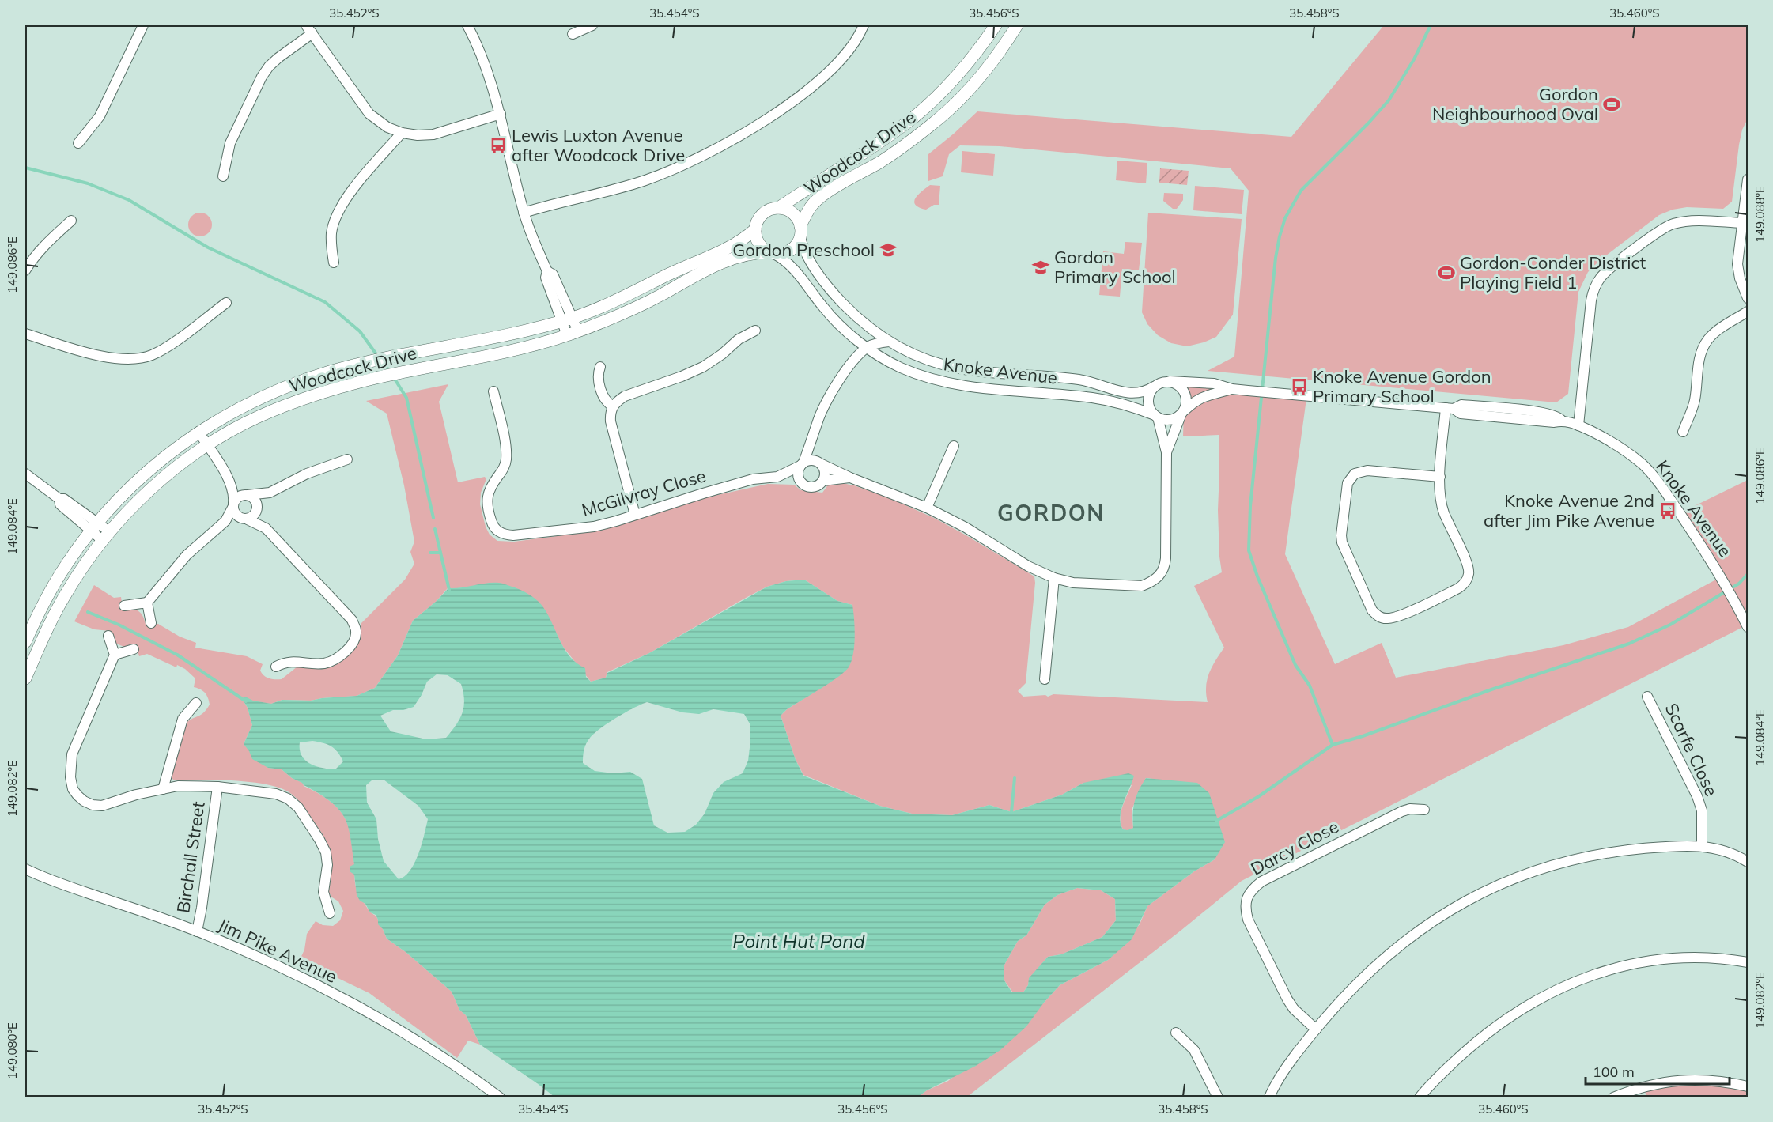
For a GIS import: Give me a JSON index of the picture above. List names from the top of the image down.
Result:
{
  "streets": {
    "main road": ["Woodcock Drive"],
    "street": [
      "Knoke Avenue",
      "McGilvray Close",
      "Scarfe Close",
      "Darcy Close",
      "Birchall Street",
      "Jim Pike Avenue"
    ]
  },
  "crossings": [
    ["Woodcock Drive", "Knoke Avenue"],
    ["Birchall Street", "Jim Pike Avenue"]
  ],
  "districts": ["GORDON"],
  "water": ["Point Hut Pond"],
  "places": {
    "sports": ["Gordon Neighbourhood Oval", "Gordon-Conder District Playing Field 1"],
    "bus stop": ["Lewis Luxton Avenue after Woodcock Drive", "Knoke Avenue Gordon Primary School", "Knoke Avenue 2nd after Jim Pike Avenue"],
    "school or university": ["Gordon Preschool", "Gordon Primary School"]
  },
  "scale_bar": "100 m",
  "coordinates": [
    "35.452°S",
    "35.454°S",
    "35.456°S",
    "35.458°S",
    "35.460°S",
    "149.088°E",
    "149.086°E",
    "149.084°E",
    "149.082°E",
    "149.080°E"
  ]
}
